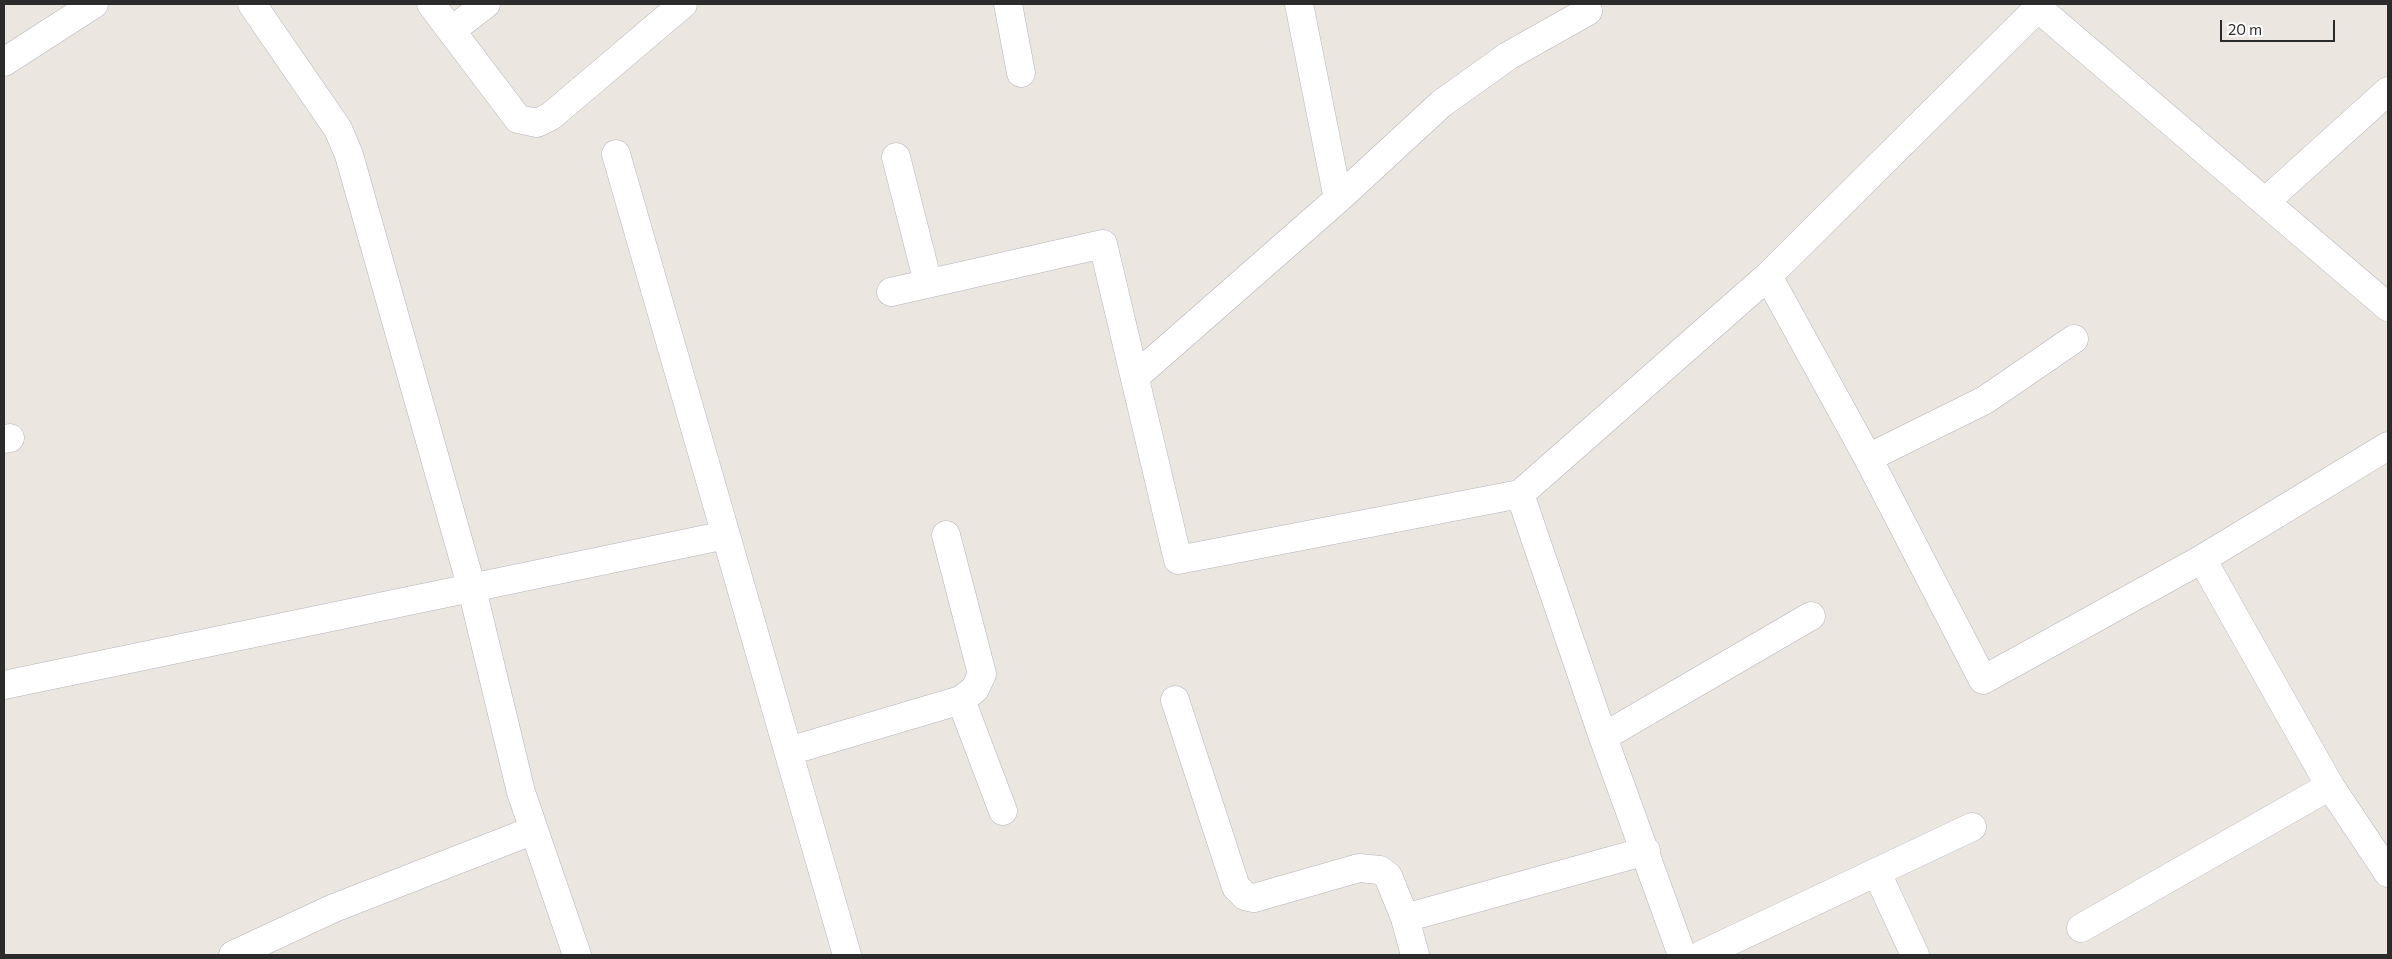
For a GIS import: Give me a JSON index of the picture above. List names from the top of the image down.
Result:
{
  "scale_bar": "20 m"
}
